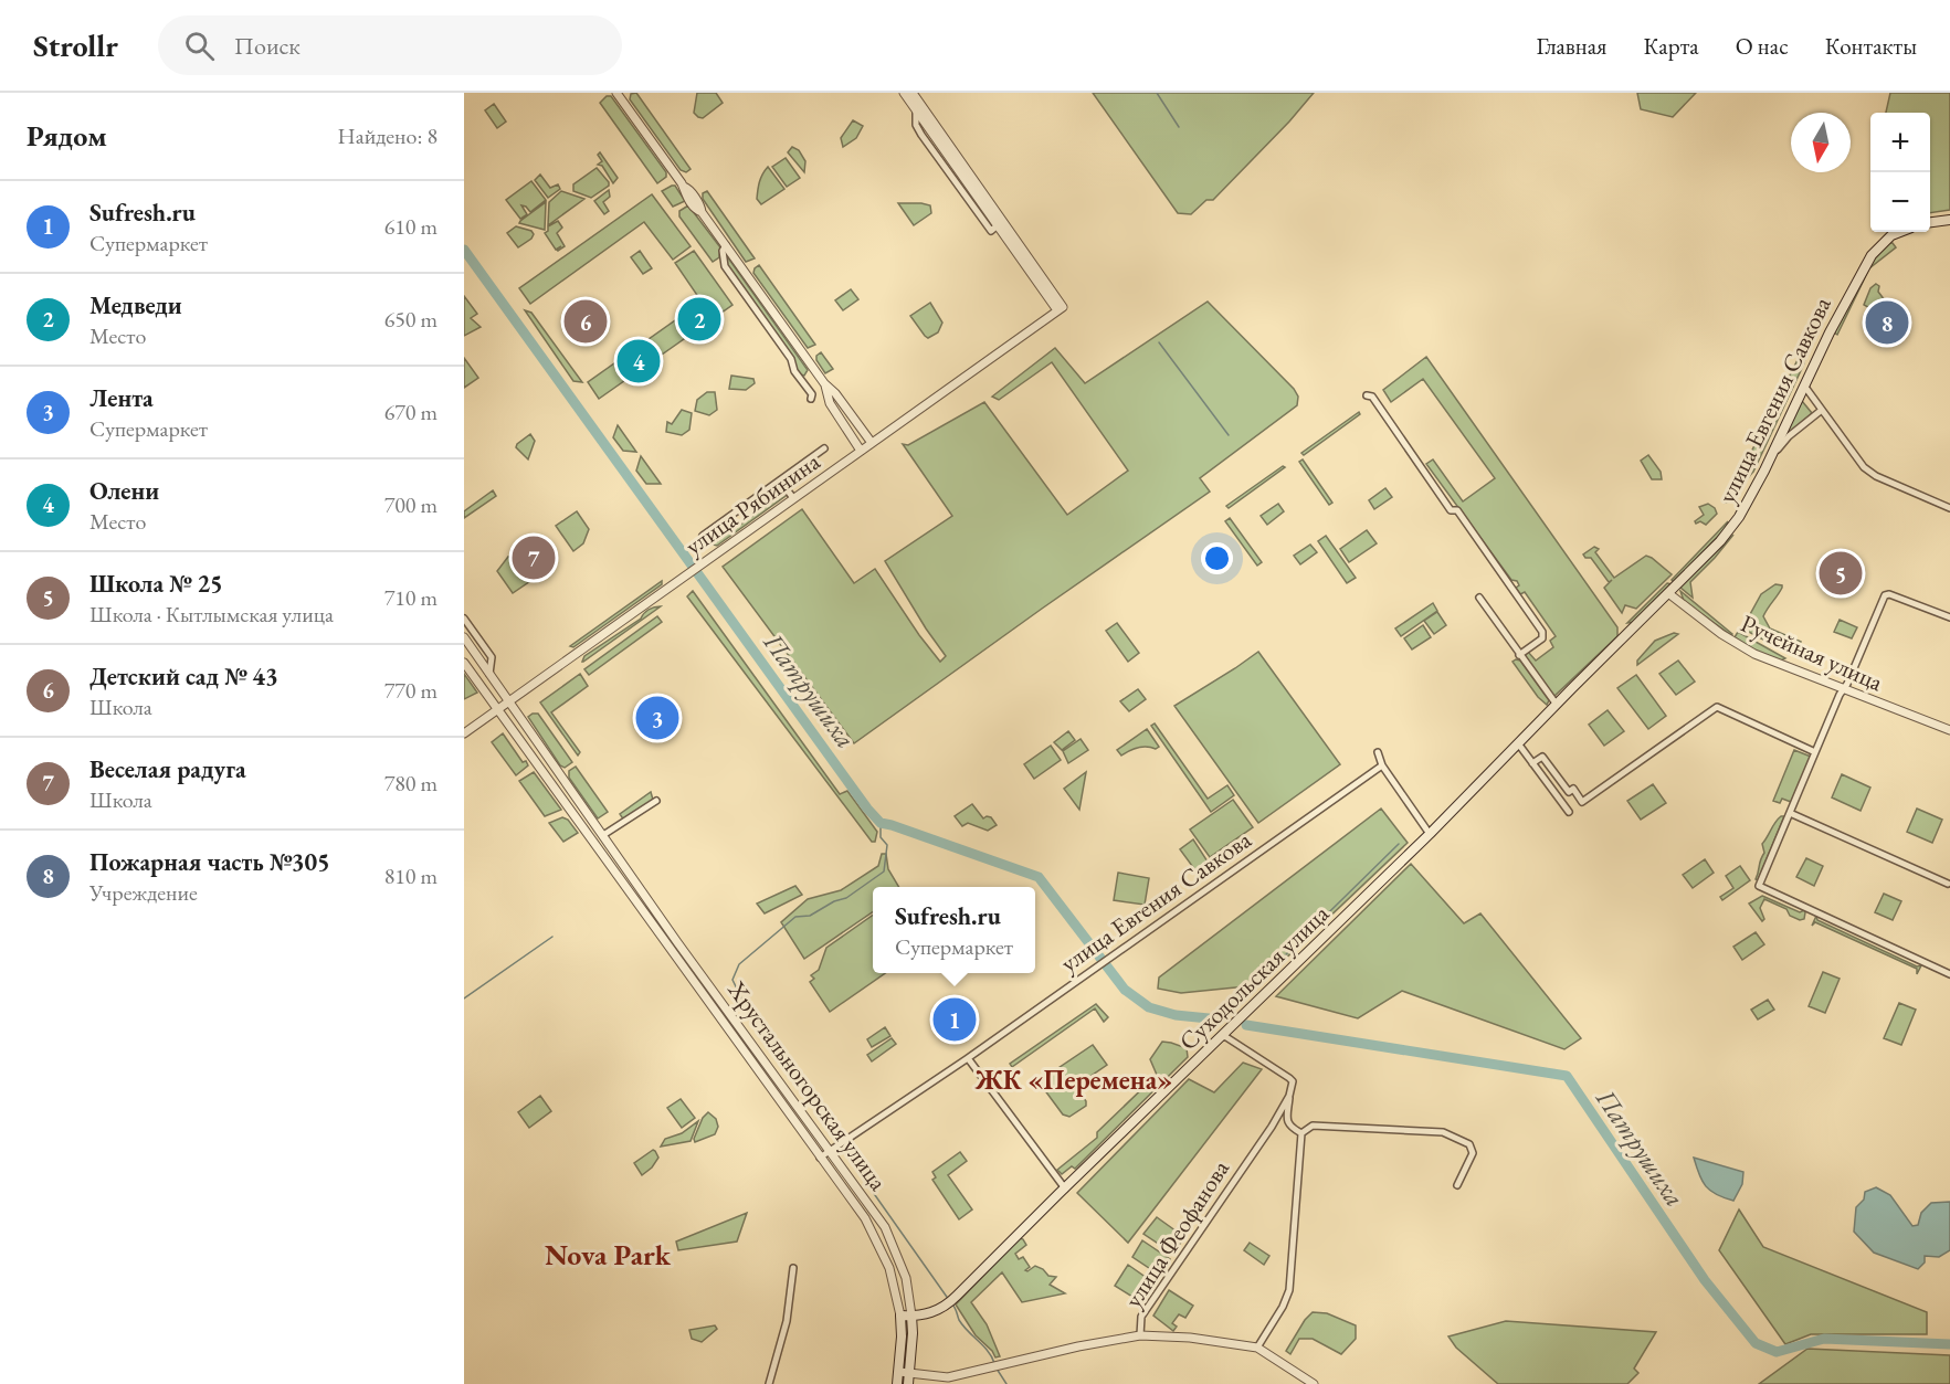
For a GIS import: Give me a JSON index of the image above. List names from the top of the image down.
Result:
{
  "streets": {
    "main road": ["улица Евгения Савкова", "Суходольская улица", "Хрустальногорская улица"],
    "street": ["улица Рябинина", "Ручейная улица", "улица Феофанова"]
  },
  "crossings": [
    ["улица Евгения Савкова", "Ручейная улица"],
    ["улица Евгения Савкова", "Суходольская улица"],
    ["улица Евгения Савкова", "Хрустальногорская улица"],
    ["улица Рябинина", "Хрустальногорская улица"],
    ["Ручейная улица", "Суходольская улица"],
    ["Суходольская улица", "Хрустальногорская улица"],
    ["Суходольская улица", "улица Феофанова"],
    ["Хрустальногорская улица", "улица Феофанова"]
  ],
  "districts": ["ЖК «Перемена»", "Nova Park"],
  "water": ["Патрушиха"],
  "north": "bottom",
  "page": {
    "header": "Strollr",
    "search": "Поиск",
    "nav": [
      "Главная",
      "Карта",
      "О нас",
      "Контакты"
    ],
    "heading": ["Рядом", "Найдено: 8"],
    "map_buttons": ["+", "−"],
    "list": [
      {
        "mark": "1",
        "name": "Sufresh.ru",
        "note": "Супермаркет",
        "value": "610 m"
      },
      {
        "mark": "2",
        "name": "Медведи",
        "note": "Место",
        "value": "650 m"
      },
      {
        "mark": "3",
        "name": "Лента",
        "note": "Супермаркет",
        "value": "670 m"
      },
      {
        "mark": "4",
        "name": "Олени",
        "note": "Место",
        "value": "700 m"
      },
      {
        "mark": "5",
        "name": "Школа № 25",
        "note": "Школа · Кытлымская улица",
        "value": "710 m"
      },
      {
        "mark": "6",
        "name": "Детский сад № 43",
        "note": "Школа",
        "value": "770 m"
      },
      {
        "mark": "7",
        "name": "Веселая радуга",
        "note": "Школа",
        "value": "780 m"
      },
      {
        "mark": "8",
        "name": "Пожарная часть №305",
        "note": "Учреждение",
        "value": "810 m"
      }
    ],
    "pins": [
      "2",
      "6",
      "8",
      "4",
      "7",
      "5",
      "3",
      "1"
    ],
    "popup": ["Sufresh.ru", "Супермаркет"]
  }
}
